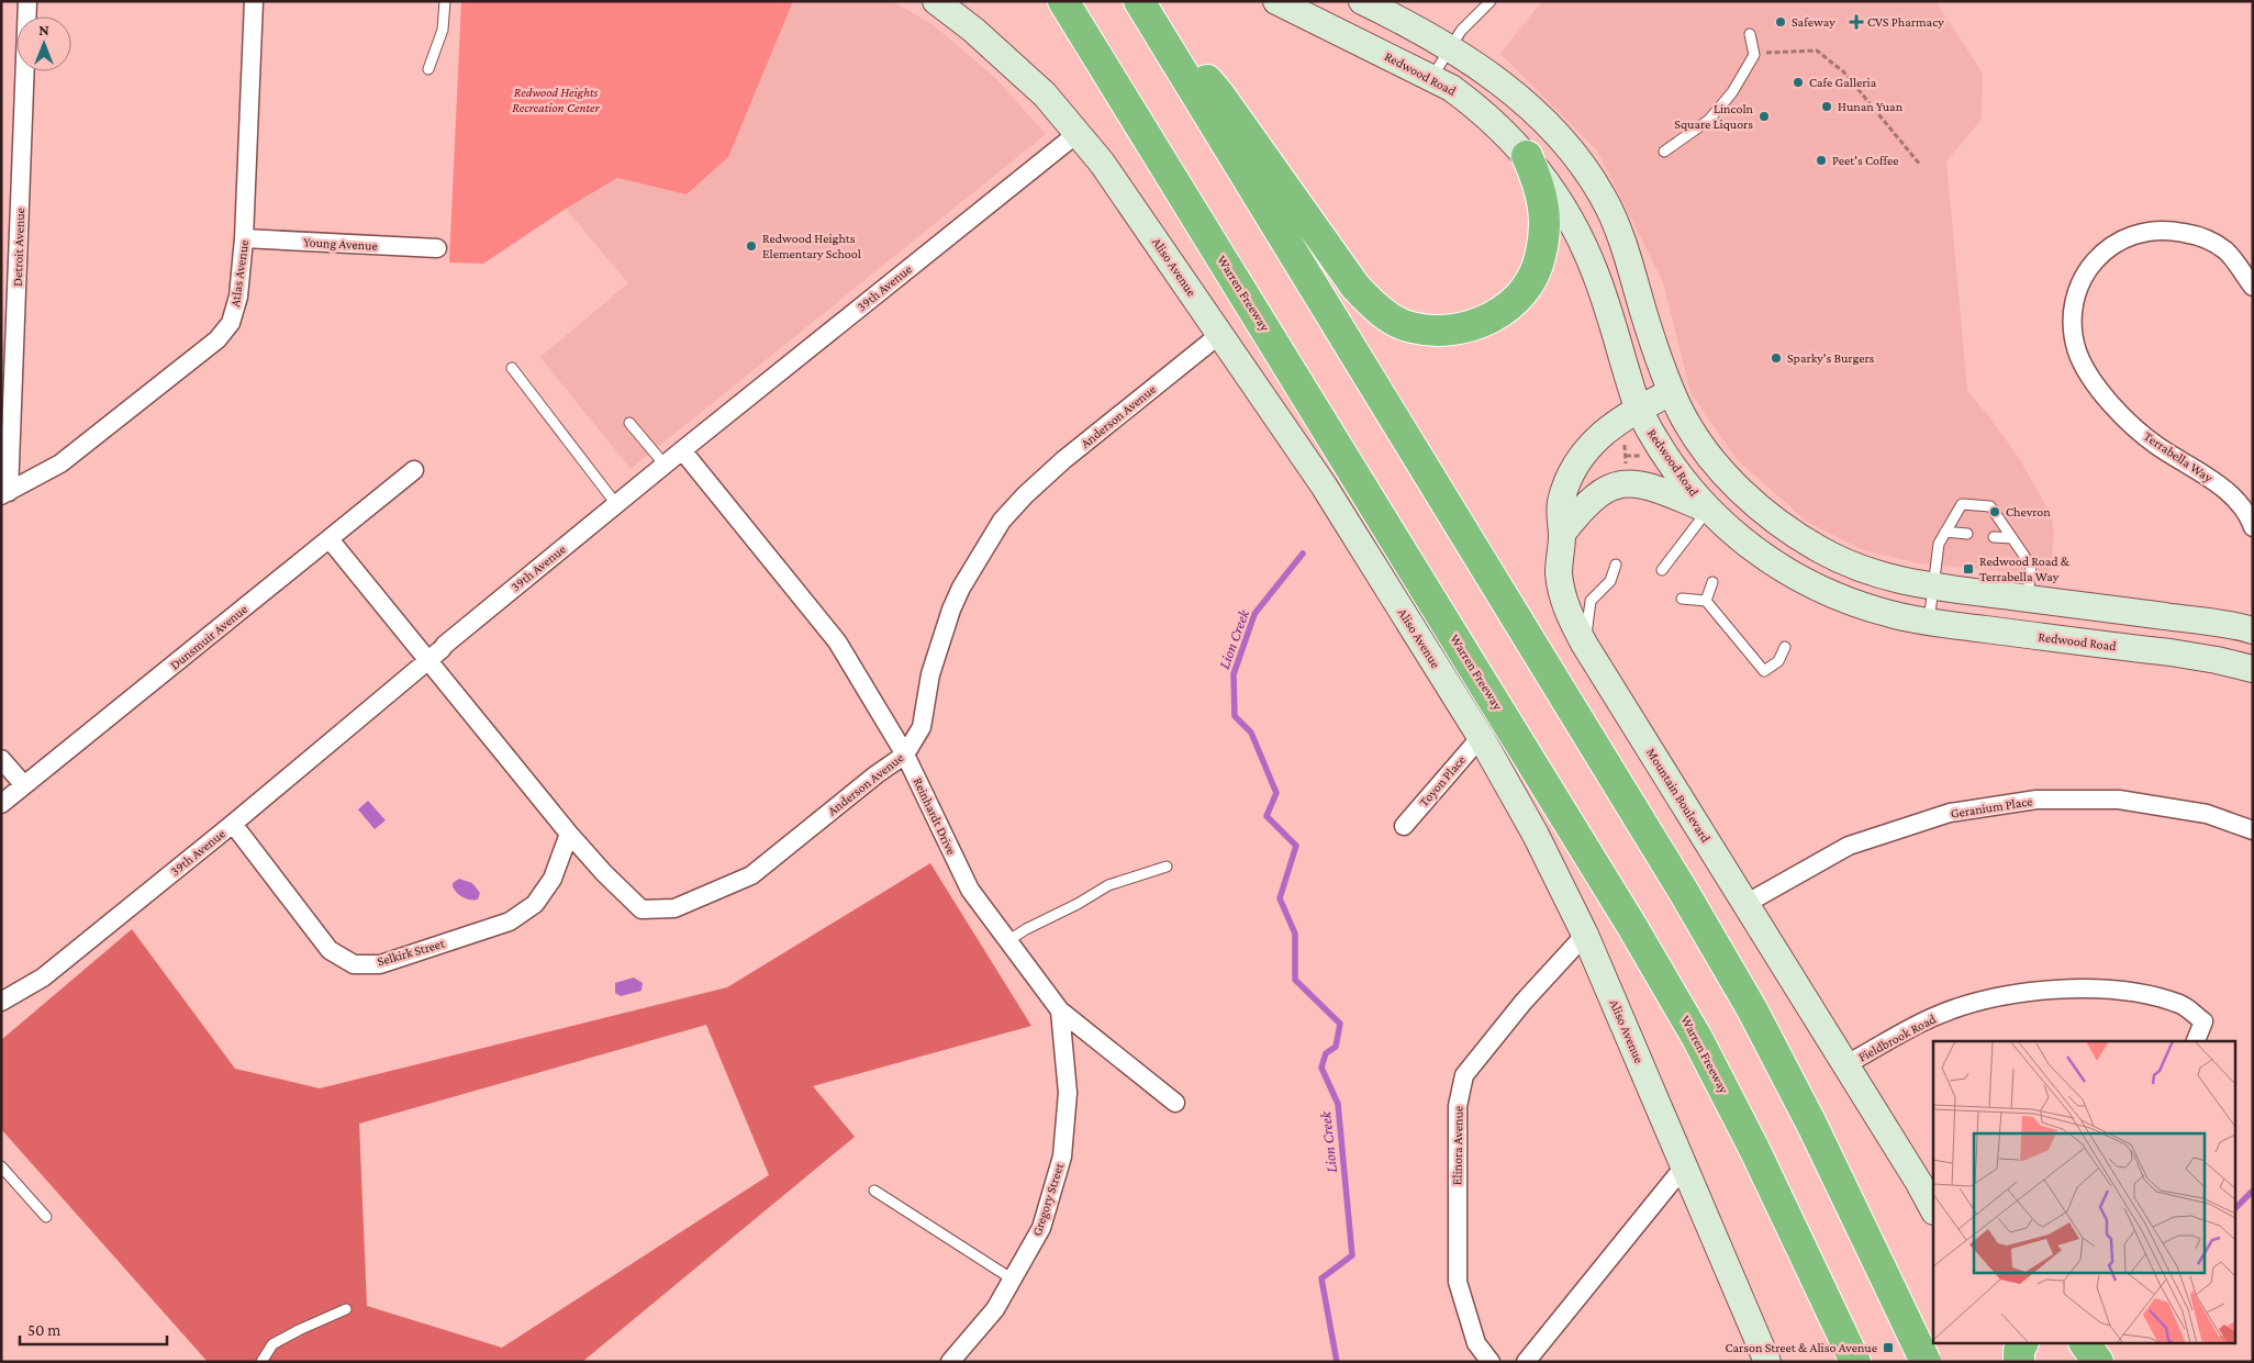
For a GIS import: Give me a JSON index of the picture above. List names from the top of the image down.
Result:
{
  "streets": {
    "highway": ["Warren Freeway"],
    "main road": ["Redwood Road", "Aliso Avenue", "Mountain Boulevard"],
    "street": [
      "Young Avenue",
      "Detroit Avenue",
      "Atlas Avenue",
      "39th Avenue",
      "Anderson Avenue",
      "Terrabella Way",
      "Dunsmuir Avenue",
      "Toyon Place",
      "Geranium Place",
      "Reinhardt Drive",
      "Selkirk Street",
      "Fieldbrook Road",
      "Elinora Avenue",
      "Gregory Street"
    ]
  },
  "crossings": [
    ["Redwood Road", "Mountain Boulevard"],
    ["Young Avenue", "Atlas Avenue"],
    ["Detroit Avenue", "Atlas Avenue"],
    ["Aliso Avenue", "39th Avenue"],
    ["Aliso Avenue", "Anderson Avenue"],
    ["Aliso Avenue", "Toyon Place"],
    ["Aliso Avenue", "Elinora Avenue"],
    ["39th Avenue", "Reinhardt Drive"],
    ["39th Avenue", "Selkirk Street"],
    ["Anderson Avenue", "Reinhardt Drive"],
    ["Anderson Avenue", "Selkirk Street"],
    ["Mountain Boulevard", "Geranium Place"],
    ["Mountain Boulevard", "Fieldbrook Road"],
    ["Reinhardt Drive", "Gregory Street"]
  ],
  "water": ["Lion Creek"],
  "parks": ["Redwood Heights Recreation Center"],
  "places": {
    "other": [
      "Safeway",
      "Cafe Galleria",
      "Hunan Yuan",
      "Lincoln Square Liquors",
      "Peet's Coffee",
      "Redwood Heights Elementary School",
      "Sparky's Burgers",
      "Chevron"
    ],
    "health": ["CVS Pharmacy"],
    "transit": ["Redwood Road & Terrabella Way", "Carson Street & Aliso Avenue"]
  },
  "scale_bar": "50 m",
  "north": "top"
}
